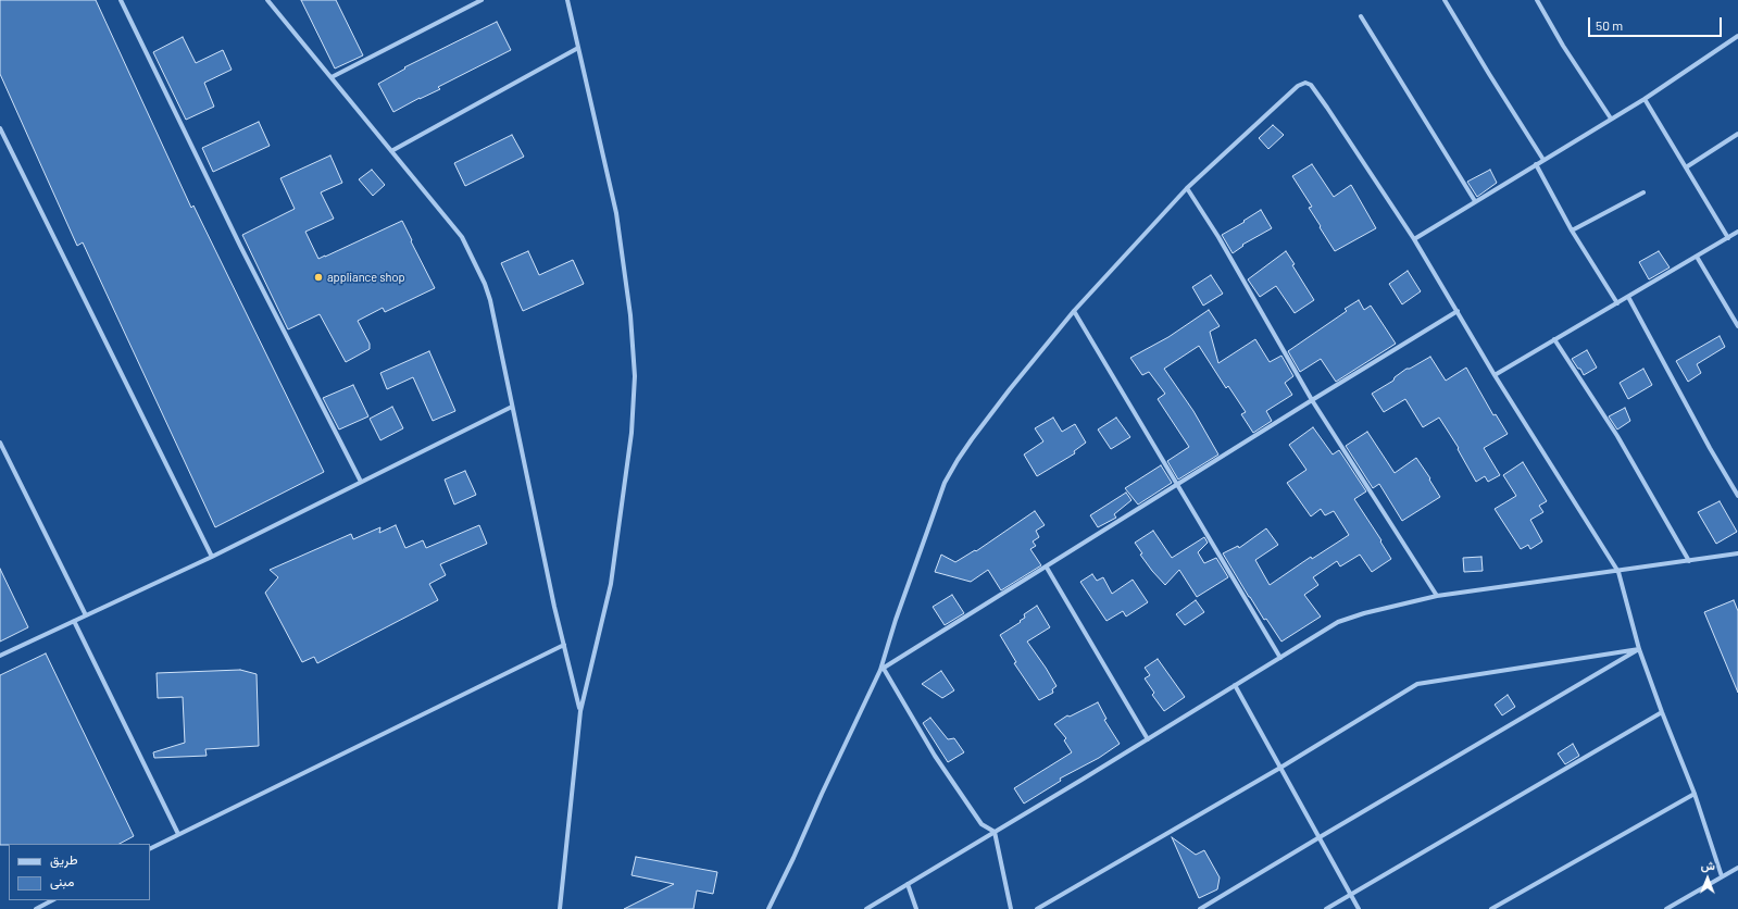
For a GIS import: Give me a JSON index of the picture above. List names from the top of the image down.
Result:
{
  "places": ["appliance shop"],
  "legend": ["طريق", "مبنى"],
  "scale_bar": "50 m",
  "north": "top"
}
